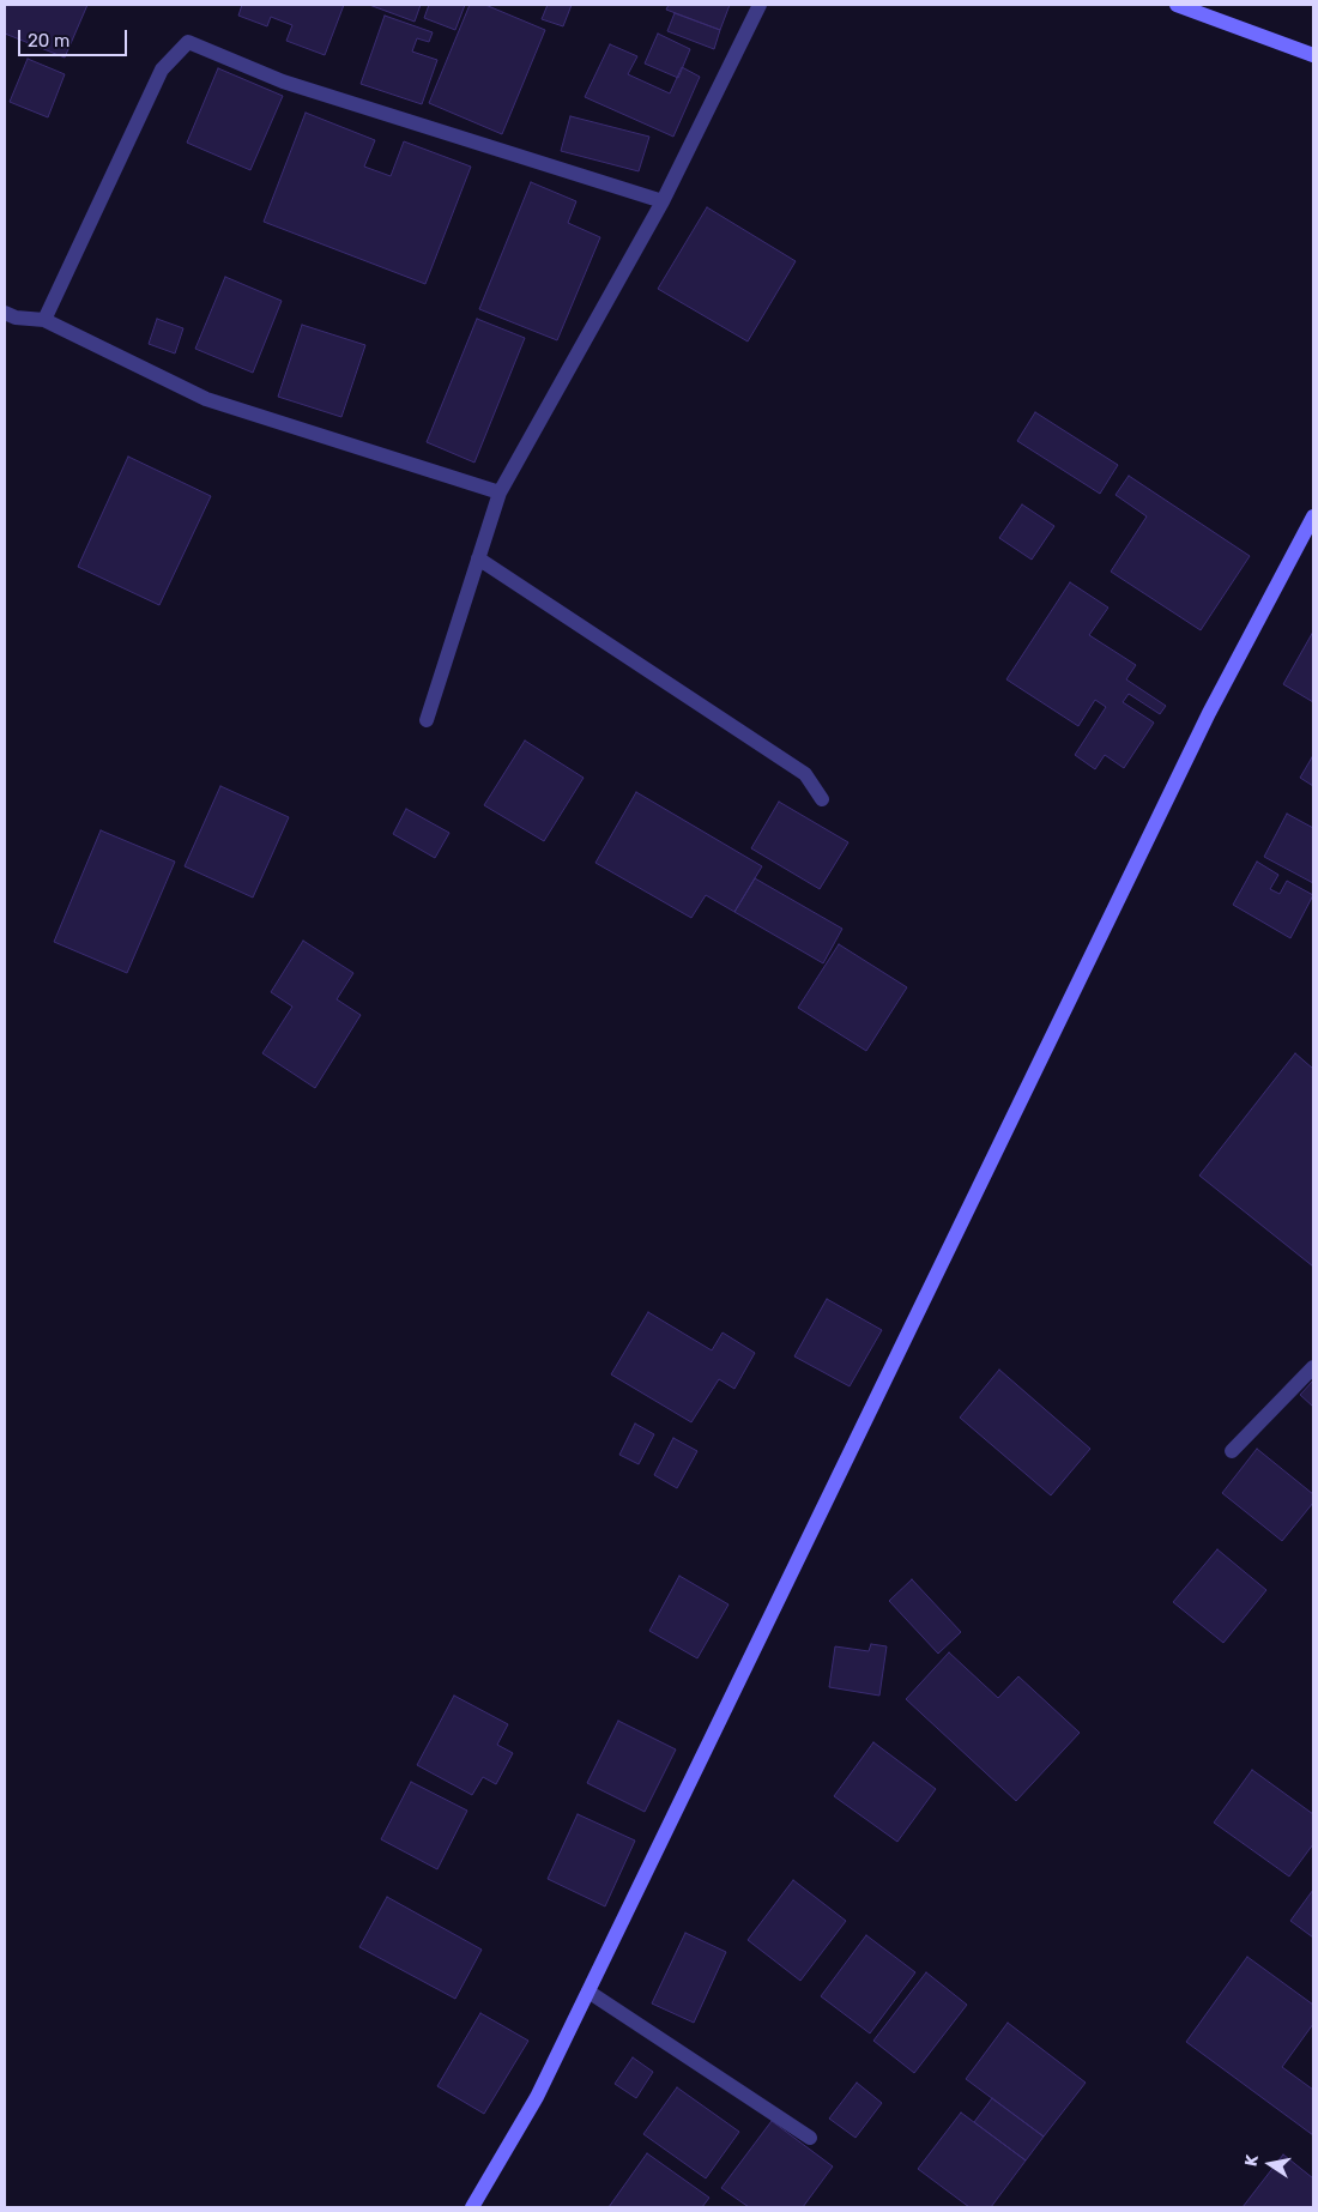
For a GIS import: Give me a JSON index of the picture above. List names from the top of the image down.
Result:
{
  "scale_bar": "20 m",
  "north": "left"
}
